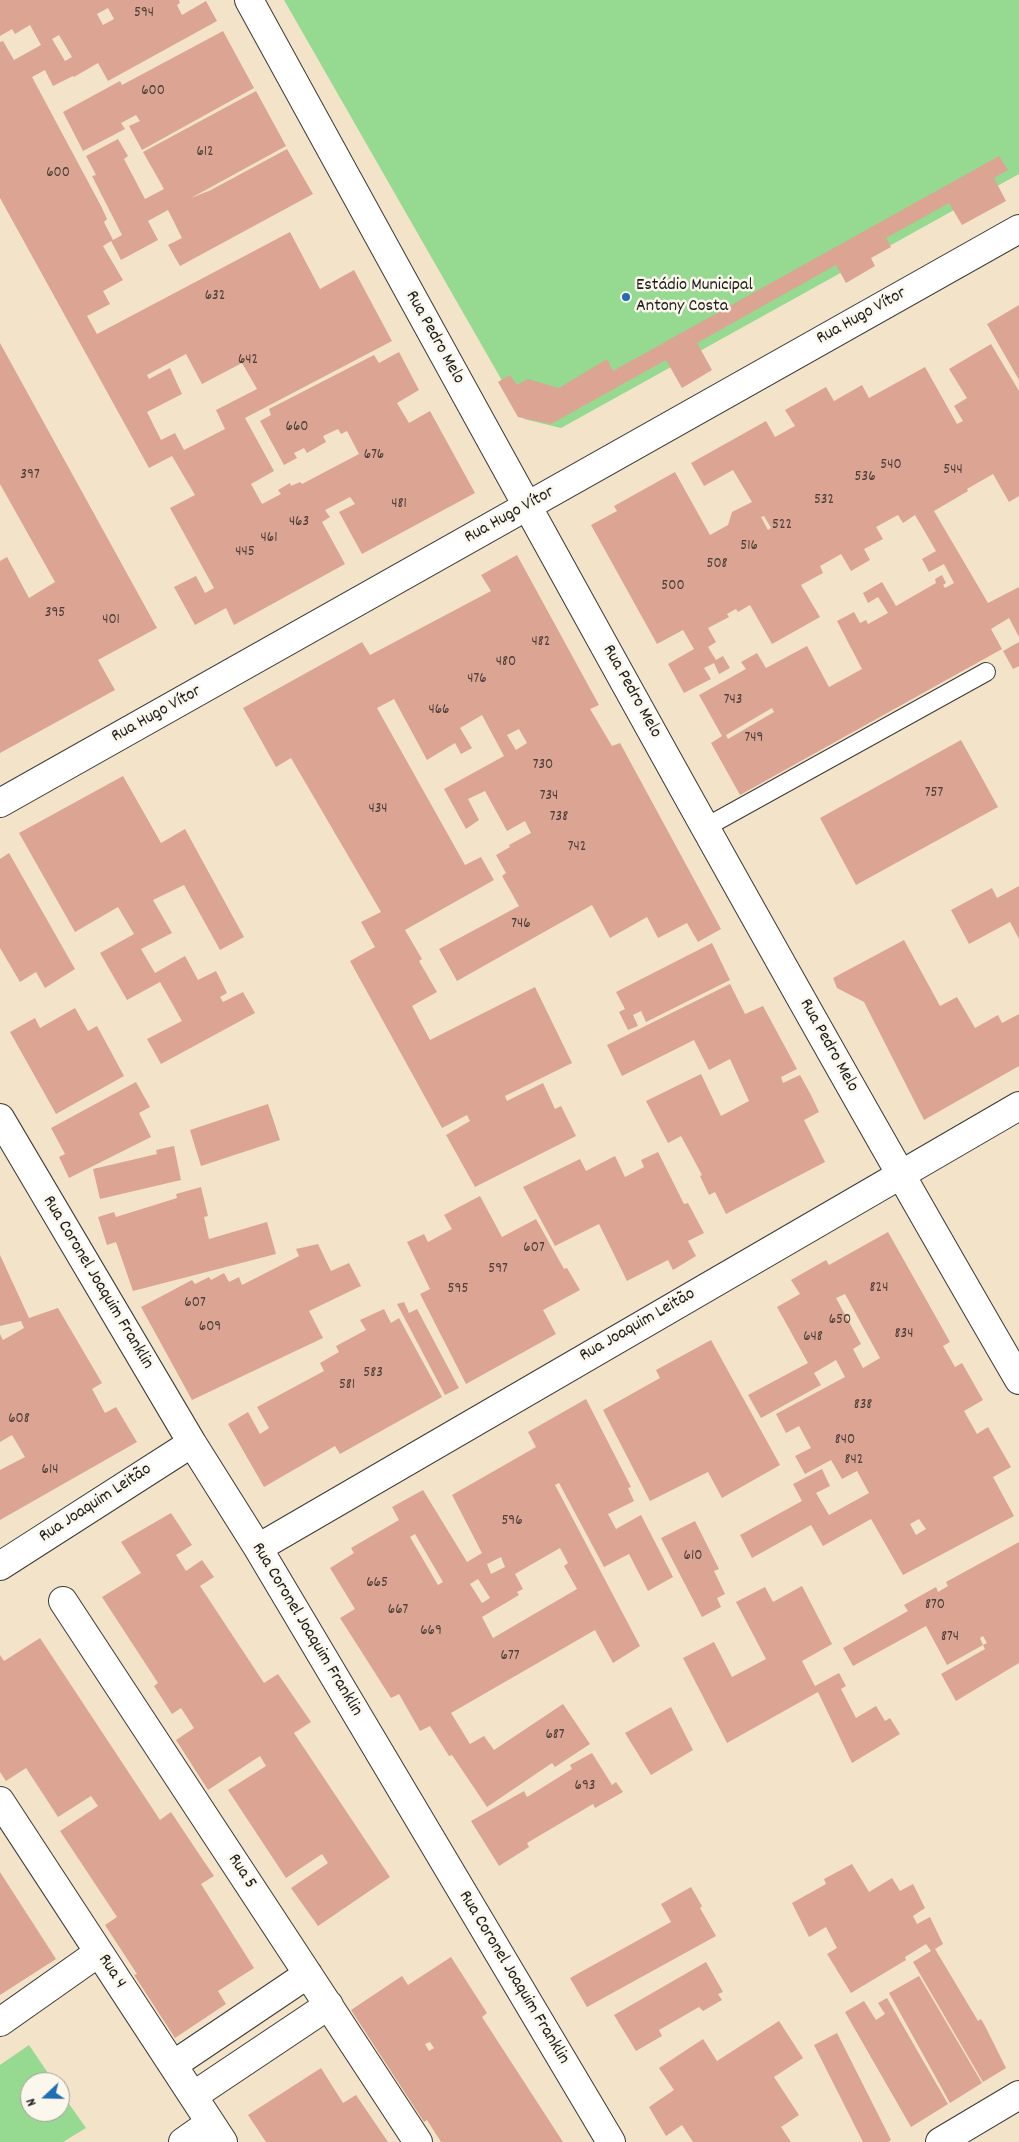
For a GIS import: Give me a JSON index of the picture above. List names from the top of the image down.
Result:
{
  "streets": {
    "street": [
      "Rua Hugo Vítor",
      "Rua Pedro Melo",
      "Rua Coronel Joaquim Franklin",
      "Rua Joaquim Leitão",
      "Rua 5",
      "Rua 4"
    ]
  },
  "crossings": [
    ["Rua Hugo Vítor", "Rua Pedro Melo"],
    ["Rua Pedro Melo", "Rua Joaquim Leitão"],
    ["Rua Coronel Joaquim Franklin", "Rua Joaquim Leitão"]
  ],
  "places": ["Estádio Municipal Antony Costa"],
  "house_numbers": [
    "594",
    "600",
    "612",
    "600",
    "632",
    "642",
    "660",
    "676",
    "540",
    "544",
    "397",
    "536",
    "532",
    "481",
    "463",
    "522",
    "461",
    "516",
    "445",
    "508",
    "500",
    "395",
    "401",
    "482",
    "480",
    "476",
    "743",
    "466",
    "749",
    "730",
    "757",
    "734",
    "434",
    "738",
    "742",
    "746",
    "607",
    "597",
    "824",
    "595",
    "607",
    "650",
    "609",
    "834",
    "648",
    "583",
    "581",
    "838",
    "608",
    "840",
    "842",
    "614",
    "596",
    "610",
    "665",
    "870",
    "667",
    "669",
    "874",
    "677",
    "687",
    "693"
  ],
  "north": "left"
}
